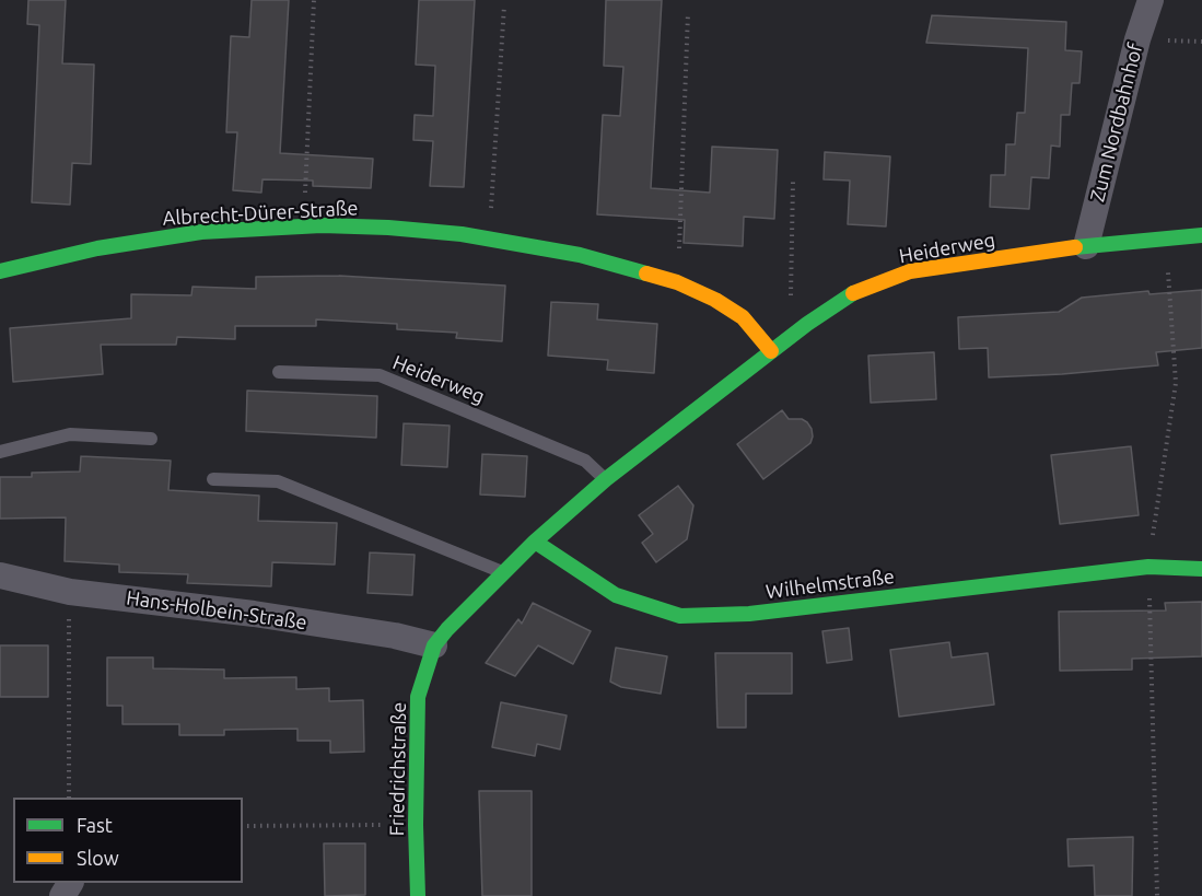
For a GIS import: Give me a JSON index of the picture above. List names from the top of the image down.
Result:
{
  "streets": {
    "street": [
      "Zum Nordbahnhof",
      "Albrecht-Dürer-Straße",
      "Heiderweg",
      "Wilhelmstraße",
      "Hans-Holbein-Straße",
      "Friedrichstraße"
    ]
  },
  "crossings": [
    ["Zum Nordbahnhof", "Heiderweg"],
    ["Albrecht-Dürer-Straße", "Heiderweg"],
    ["Heiderweg", "Wilhelmstraße"],
    ["Heiderweg", "Hans-Holbein-Straße"],
    ["Heiderweg", "Friedrichstraße"],
    ["Hans-Holbein-Straße", "Friedrichstraße"]
  ],
  "legend": ["Fast", "Slow"]
}
